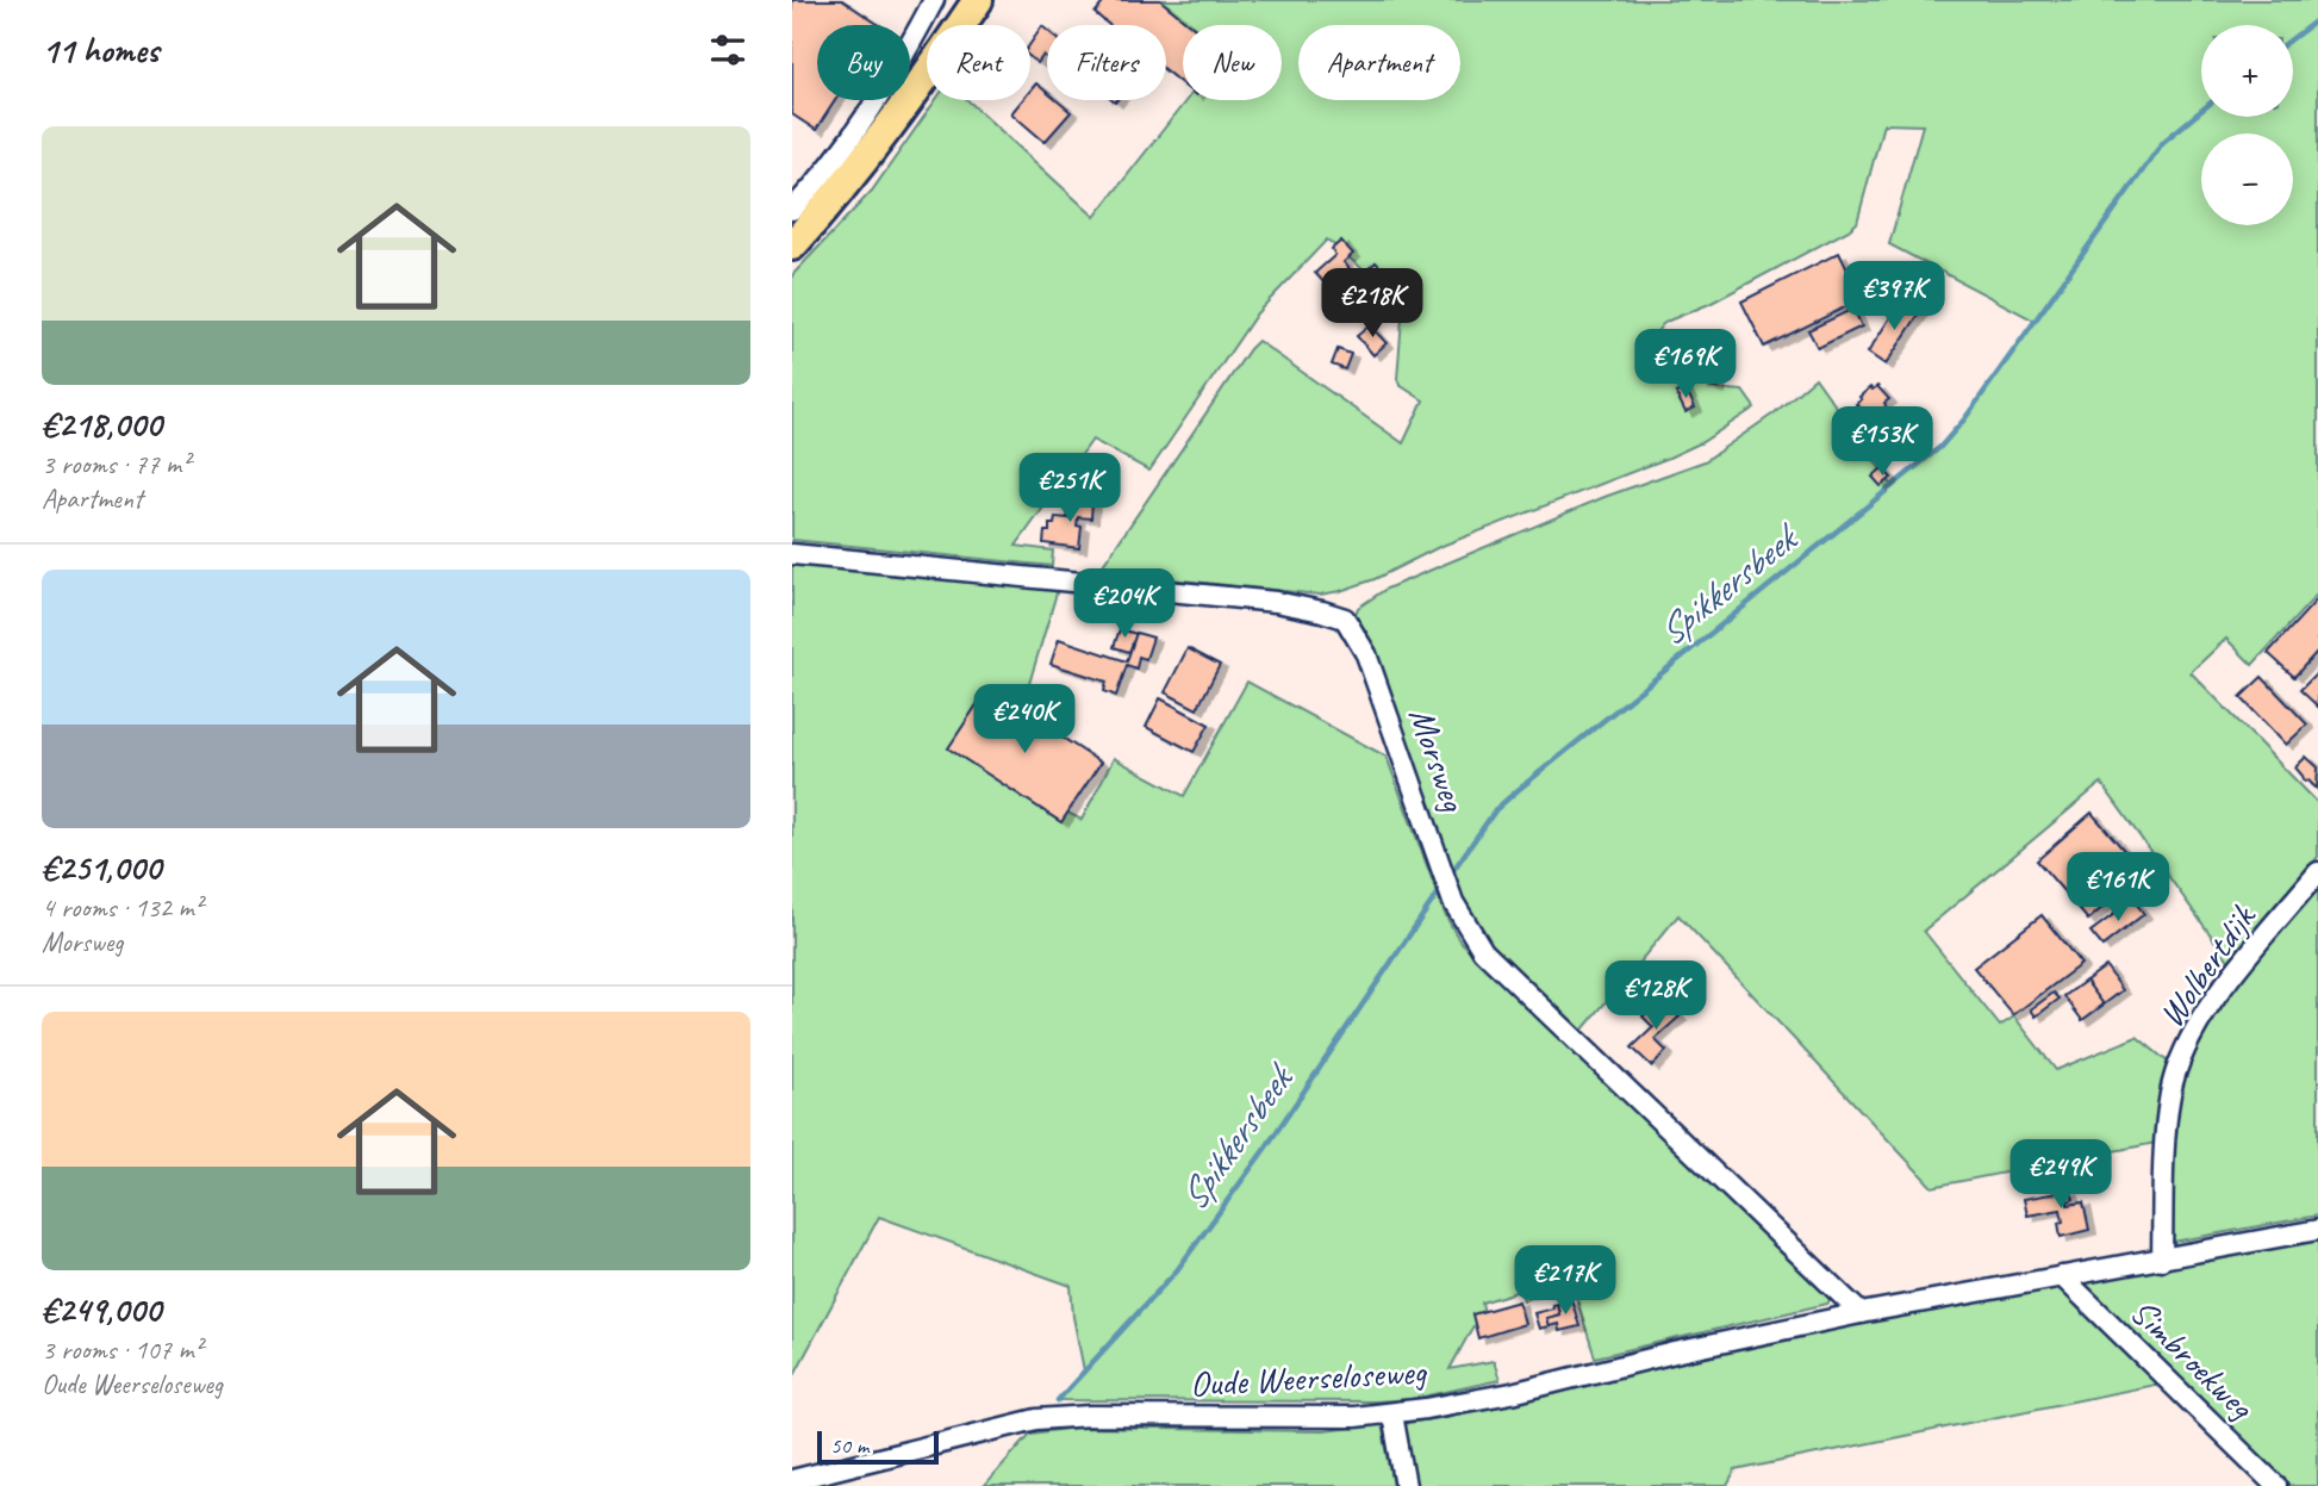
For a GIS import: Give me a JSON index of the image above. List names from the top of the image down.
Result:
{
  "streets": {
    "street": [
      "Morsweg",
      "Wolbertdijk",
      "Simbroekweg",
      "Oude Weerseloseweg"
    ]
  },
  "crossings": [
    ["Morsweg", "Oude Weerseloseweg"],
    ["Wolbertdijk", "Oude Weerseloseweg"],
    ["Simbroekweg", "Oude Weerseloseweg"]
  ],
  "water": ["Spikkersbeek"],
  "scale_bar": "50 m",
  "page": {
    "heading": "11 homes",
    "map_buttons": ["+", "−"],
    "chip": [
      "Buy",
      "Rent",
      "Filters",
      "New",
      "Apartment"
    ],
    "list": [
      {
        "name": "€218,000",
        "note": "3 rooms · 77 m² · Apartment"
      },
      {
        "name": "€251,000",
        "note": "4 rooms · 132 m² · Morsweg"
      },
      {
        "name": "€249,000",
        "note": "3 rooms · 107 m² · Oude Weerseloseweg"
      }
    ],
    "price": [
      "€397K",
      "€218K",
      "€169K",
      "€153K",
      "€251K",
      "€204K",
      "€240K",
      "€161K",
      "€128K",
      "€249K",
      "€217K"
    ],
    "scale": "50 m"
  }
}
